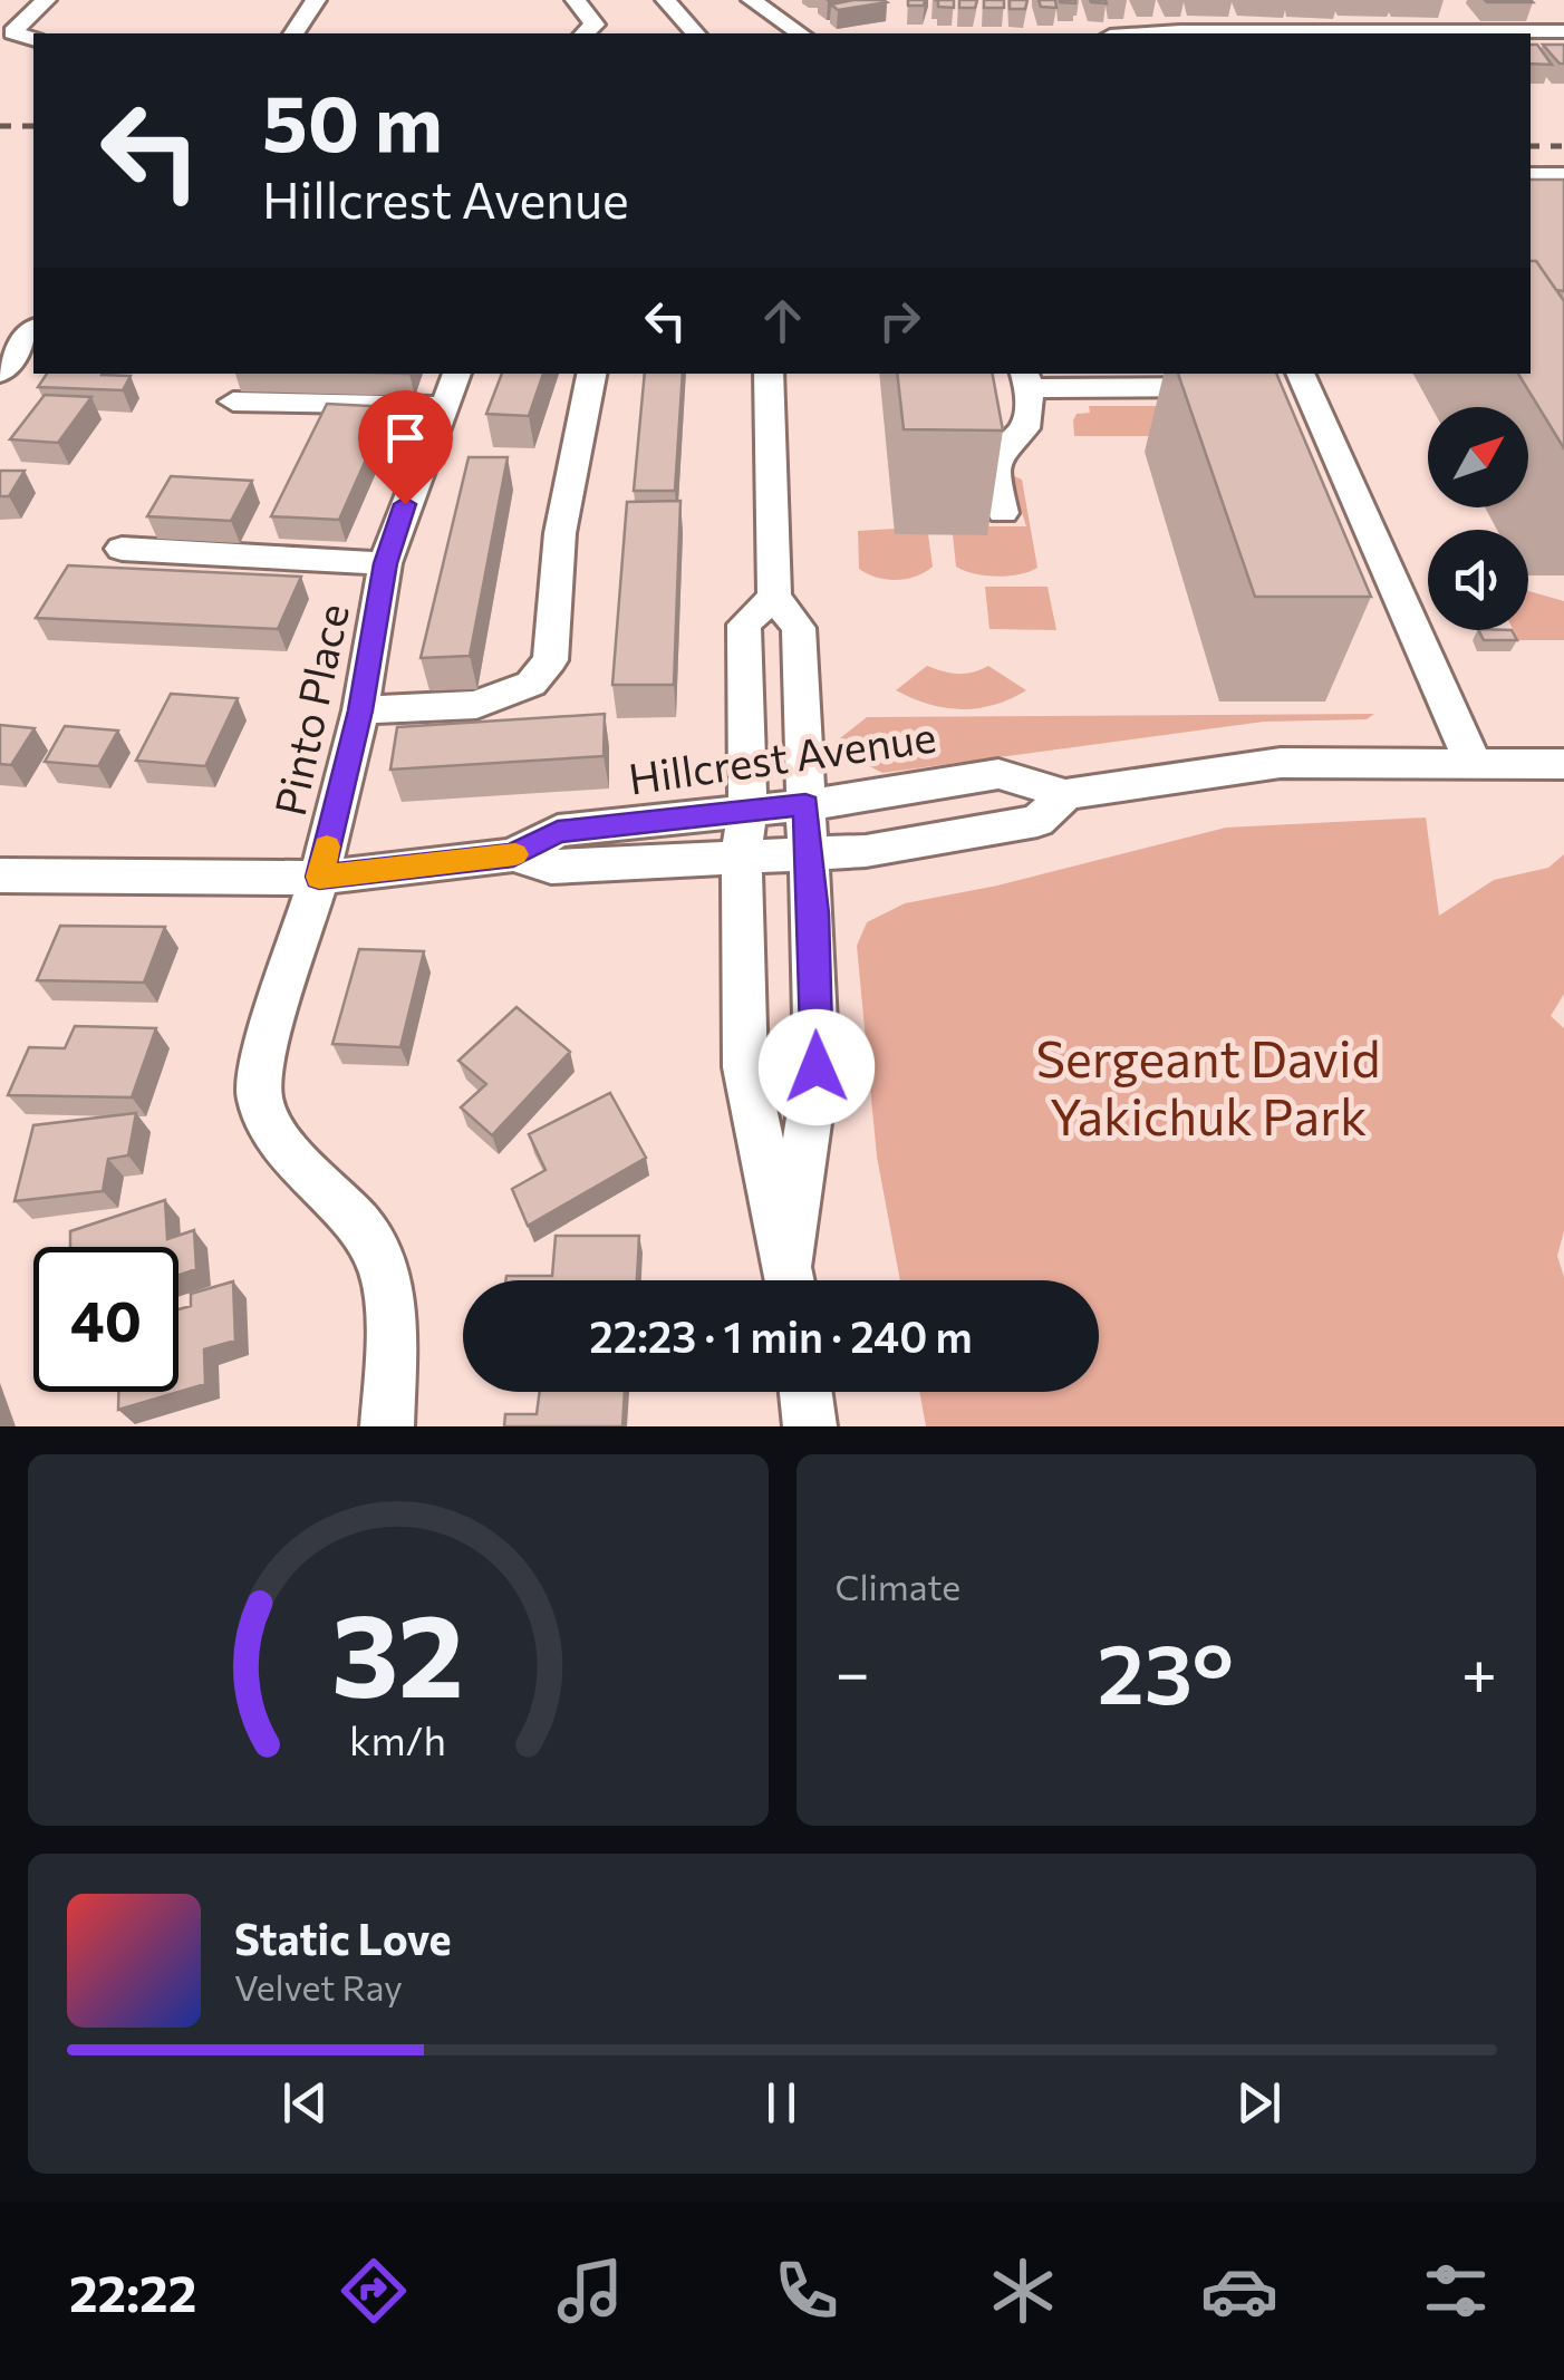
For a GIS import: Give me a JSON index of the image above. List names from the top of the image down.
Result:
{
  "streets": {
    "street": ["Pinto Place", "Hillcrest Avenue"]
  },
  "crossings": [
    ["Pinto Place", "Hillcrest Avenue"]
  ],
  "parks": ["Sergeant David Yakichuk Park"],
  "north": "top right",
  "page": {
    "turn": ["50 m", "Hillcrest Avenue"],
    "limit": "40",
    "trip": "22:23 · 1 min · 240 m",
    "tile": "Climate",
    "heat": ["−", "23°", "+"],
    "song": ["Static Love", "Velvet Ray"],
    "tabs": "22:22",
    "gauge": ["32", "km/h"]
  }
}
